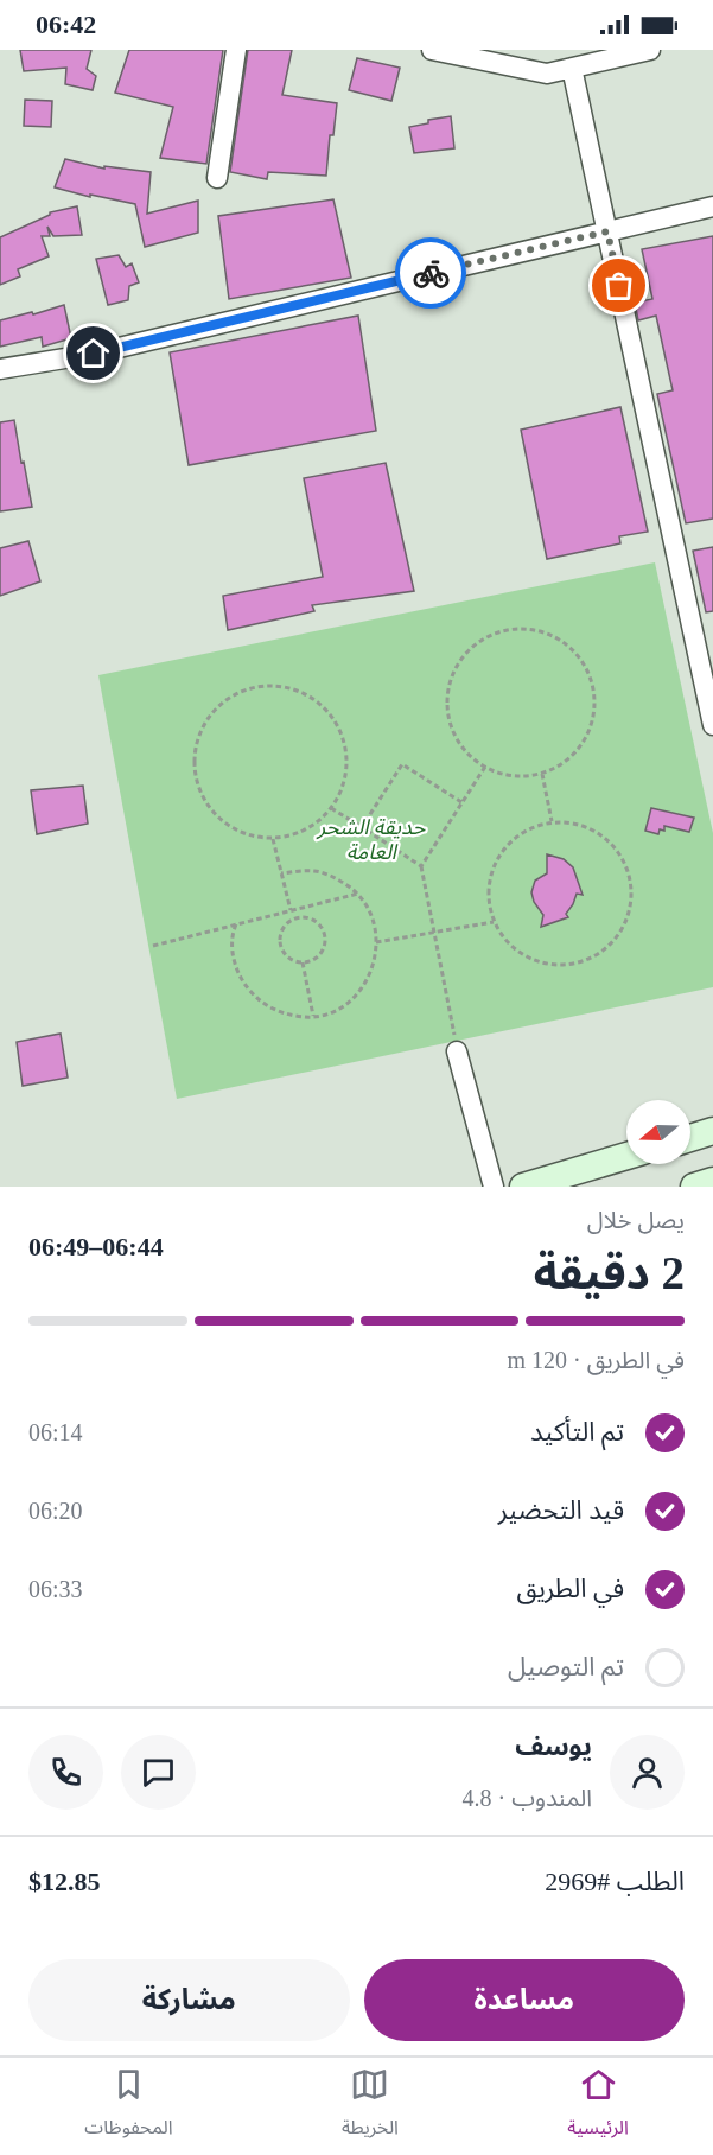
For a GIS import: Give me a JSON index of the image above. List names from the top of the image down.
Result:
{
  "parks": ["حديقة الشحر العامة"],
  "north": "left",
  "page": {
    "status": "06:42",
    "heading": ["2 دقيقة", "يصل خلال", "06:44–06:49"],
    "panel": [
      "يوسف",
      "المندوب · 4.8",
      "الطلب #2969",
      "$12.85"
    ],
    "bar": "في الطريق · 120 m",
    "list": [
      ["تم التأكيد", "06:14"],
      ["قيد التحضير", "06:20"],
      ["في الطريق", "06:33"],
      "تم التوصيل"
    ],
    "buttons": ["مساعدة", "مشاركة"],
    "tabs": ["الرئيسية", "الخريطة", "المحفوظات"]
  }
}
